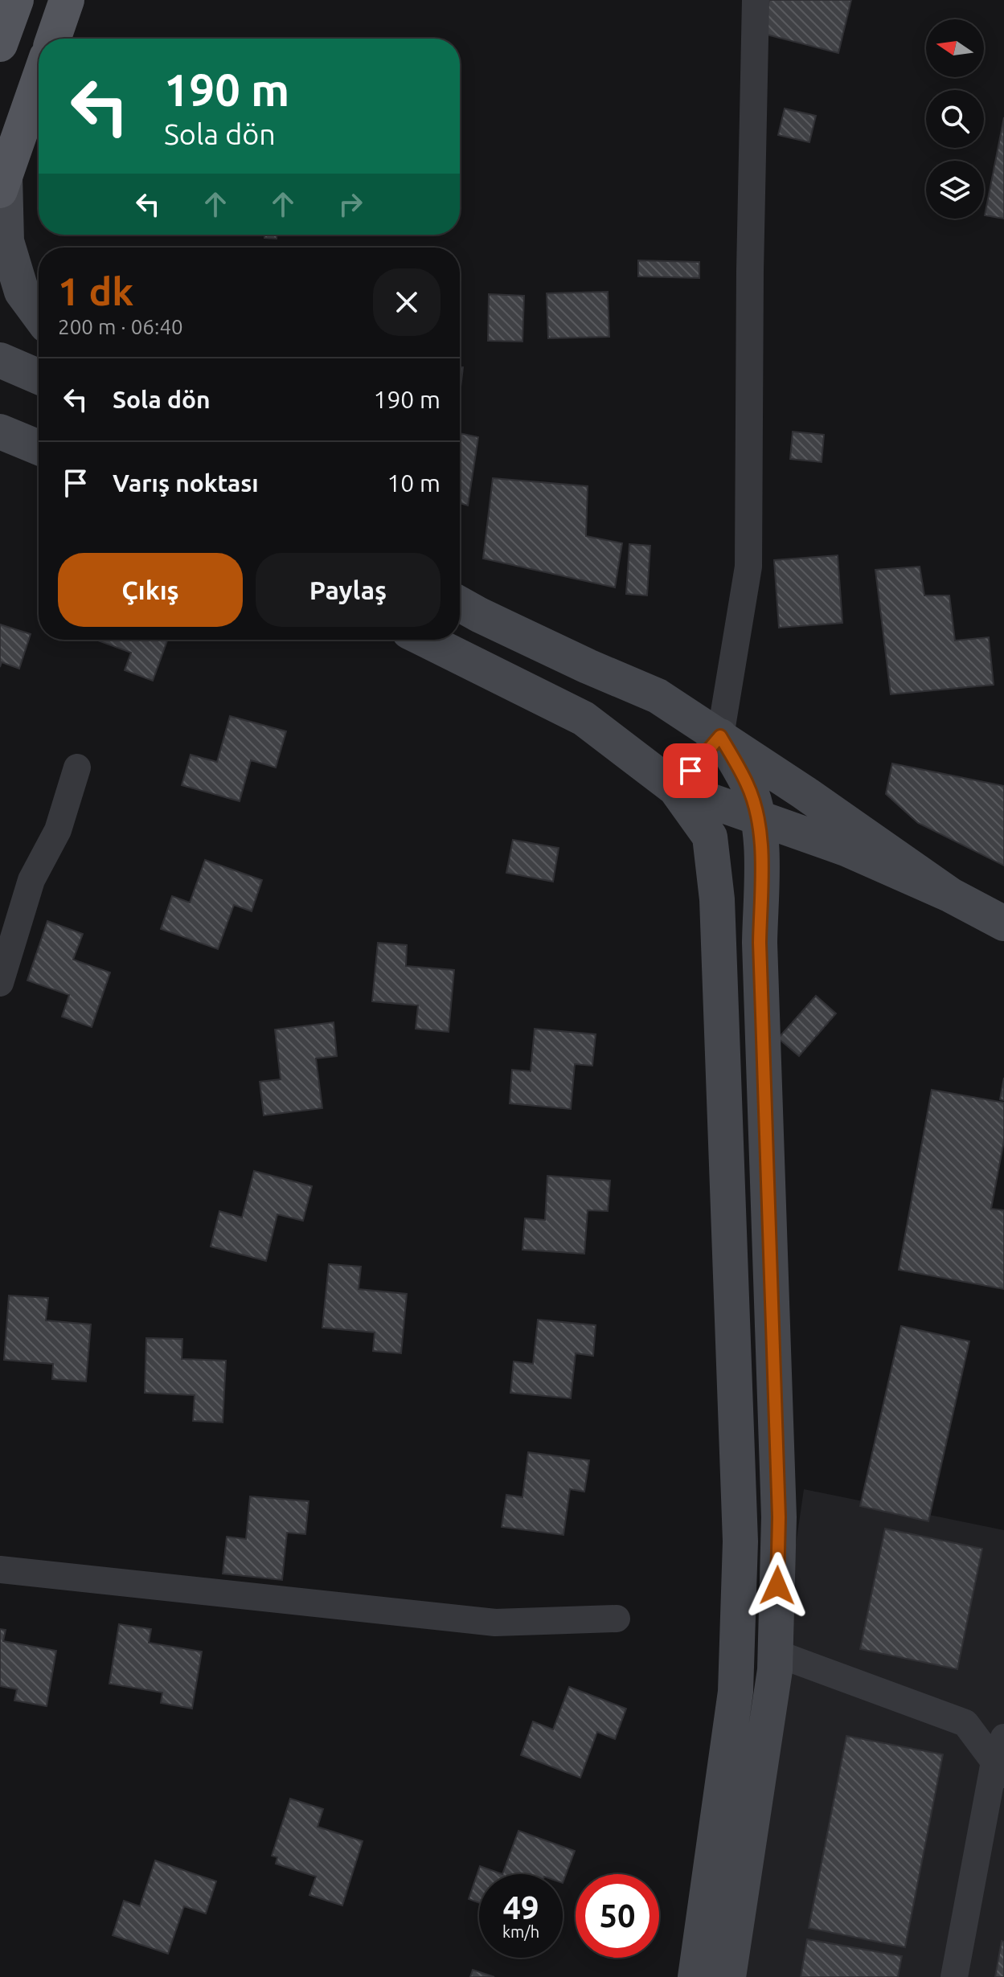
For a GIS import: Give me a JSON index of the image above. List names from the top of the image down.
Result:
{
  "north": "left",
  "page": {
    "turn": ["190 m", "Sola dön"],
    "heading": ["1 dk", "200 m · 06:40"],
    "list": [
      {
        "name": "Sola dön",
        "value": "190 m"
      },
      {
        "name": "Varış noktası",
        "value": "10 m"
      }
    ],
    "buttons": ["Çıkış", "Paylaş"],
    "speed": "49 km/h",
    "limit": "50"
  }
}
